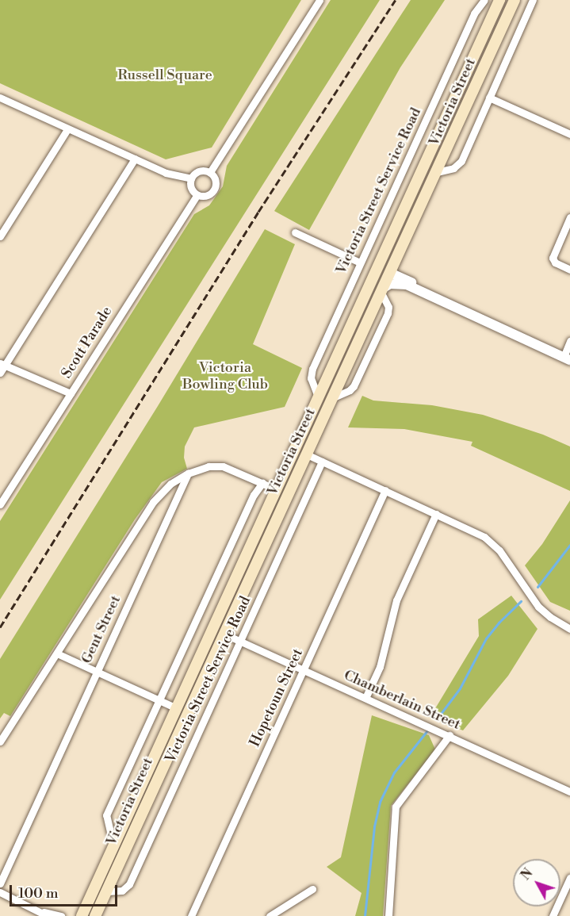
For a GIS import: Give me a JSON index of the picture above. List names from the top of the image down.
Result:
{
  "streets": {
    "main road": ["Victoria Street"],
    "street": [
      "Victoria Street Service Road",
      "Scott Parade",
      "Gent Street",
      "Hopetoun Street",
      "Chamberlain Street"
    ]
  },
  "crossings": [
    ["Victoria Street", "Victoria Street Service Road"],
    ["Victoria Street", "Chamberlain Street"],
    ["Victoria Street Service Road", "Chamberlain Street"],
    ["Hopetoun Street", "Chamberlain Street"]
  ],
  "parks": ["Russell Square", "Victoria Bowling Club"],
  "scale_bar": "100 m",
  "north": "top left"
}
